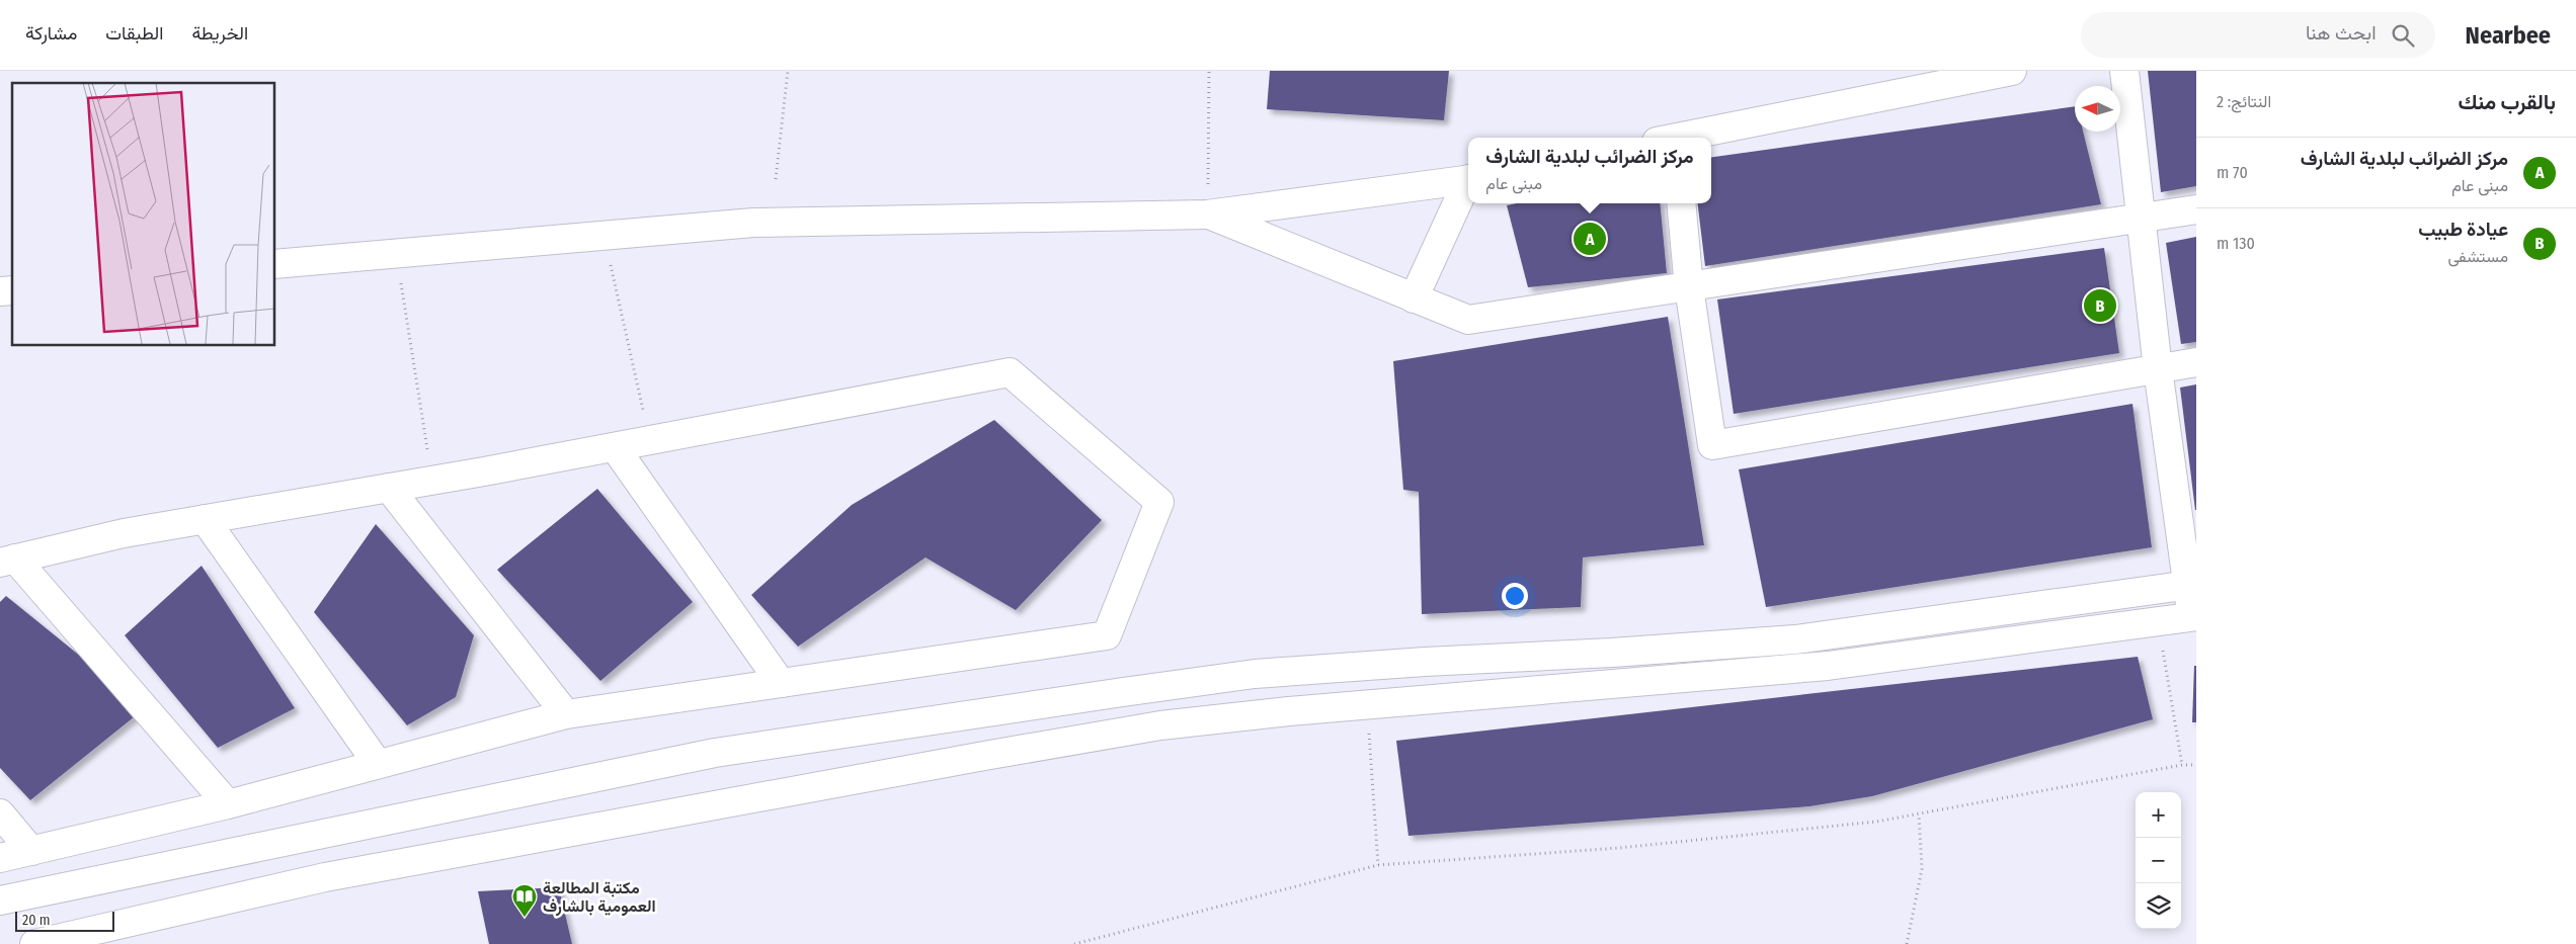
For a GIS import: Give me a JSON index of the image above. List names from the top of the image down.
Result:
{
  "places": {
    "library": ["مكتبة المطالعة العمومية بالشارف"]
  },
  "scale_bar": "20 m",
  "north": "left",
  "page": {
    "header": "Nearbee",
    "search": "ابحث هنا",
    "nav": ["الخريطة", "الطبقات", "مشاركة"],
    "heading": ["بالقرب منك", "النتائج: 2"],
    "list": [
      {
        "mark": "A",
        "name": "مركز الضرائب لبلدية الشارف",
        "note": "مبنى عام",
        "value": "70 m"
      },
      {
        "mark": "B",
        "name": "عيادة طبيب",
        "note": "مستشفى",
        "value": "130 m"
      }
    ],
    "popup": ["مركز الضرائب لبلدية الشارف", "مبنى عام"],
    "pins": ["A", "B"],
    "map_buttons": ["+", "−"],
    "scale": "20 m"
  }
}
